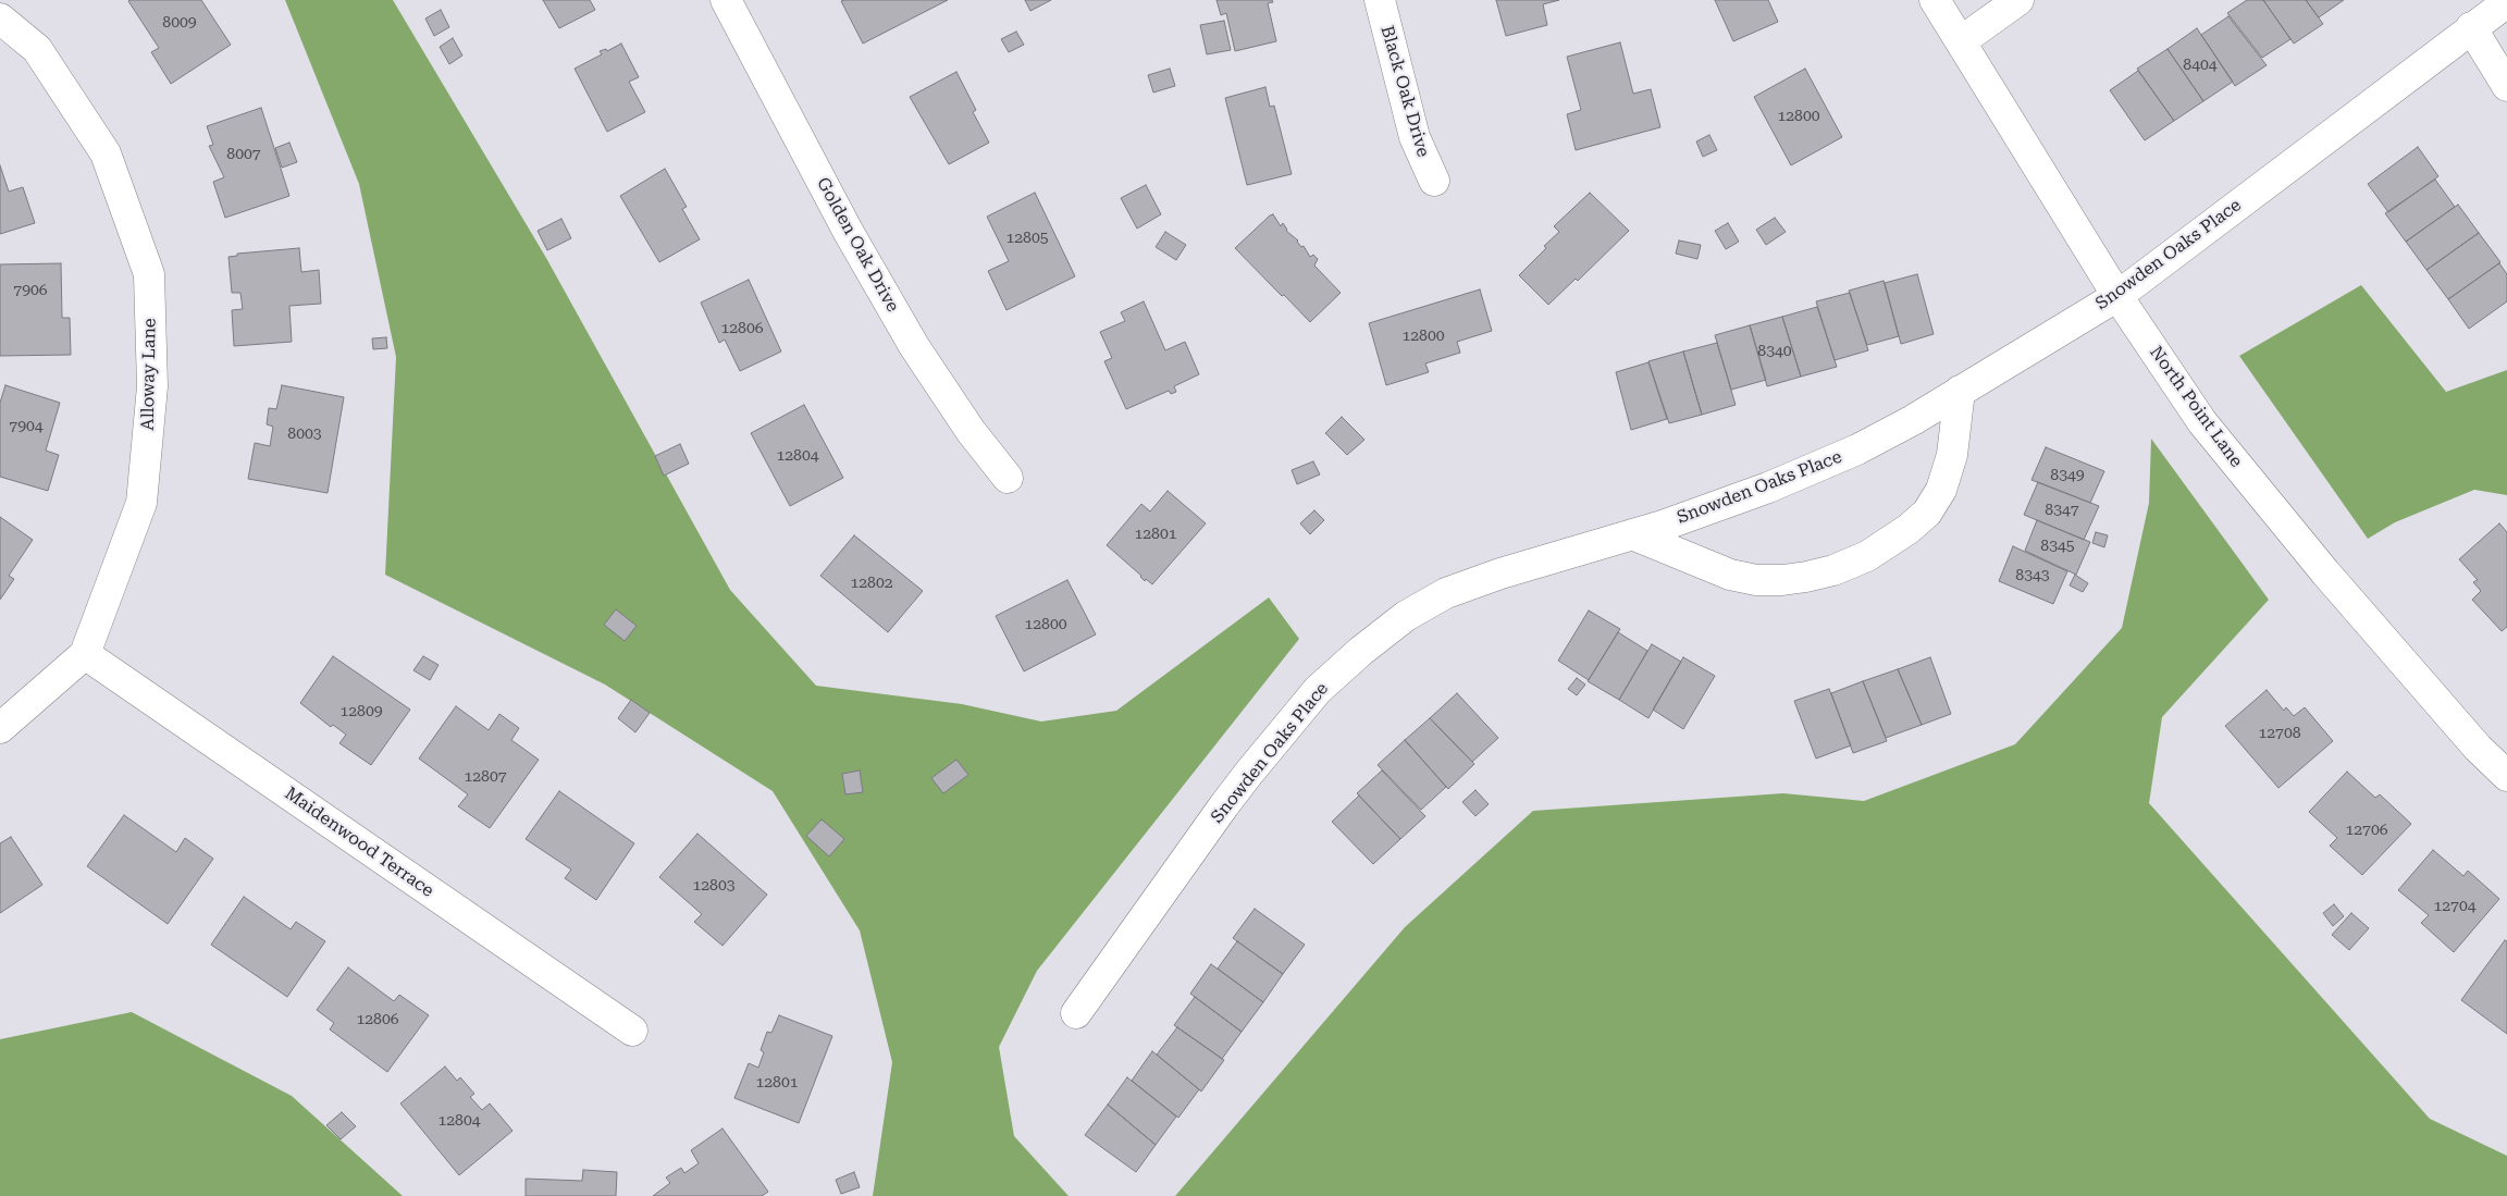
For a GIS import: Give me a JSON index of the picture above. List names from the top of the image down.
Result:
{
  "streets": {
    "street": [
      "Black Oak Drive",
      "Golden Oak Drive",
      "Snowden Oaks Place",
      "Alloway Lane",
      "North Point Lane",
      "Maidenwood Terrace"
    ]
  },
  "crossings": [
    ["Snowden Oaks Place", "North Point Lane"],
    ["Alloway Lane", "Maidenwood Terrace"]
  ],
  "house_numbers": [
    "8009",
    "8404",
    "12800",
    "8007",
    "12805",
    "7906",
    "12806",
    "12800",
    "8340",
    "7904",
    "8003",
    "12804",
    "8349",
    "8347",
    "12801",
    "8345",
    "8343",
    "12802",
    "12800",
    "12809",
    "12708",
    "12807",
    "12706",
    "12803",
    "12704",
    "12806",
    "12801",
    "12804"
  ]
}
